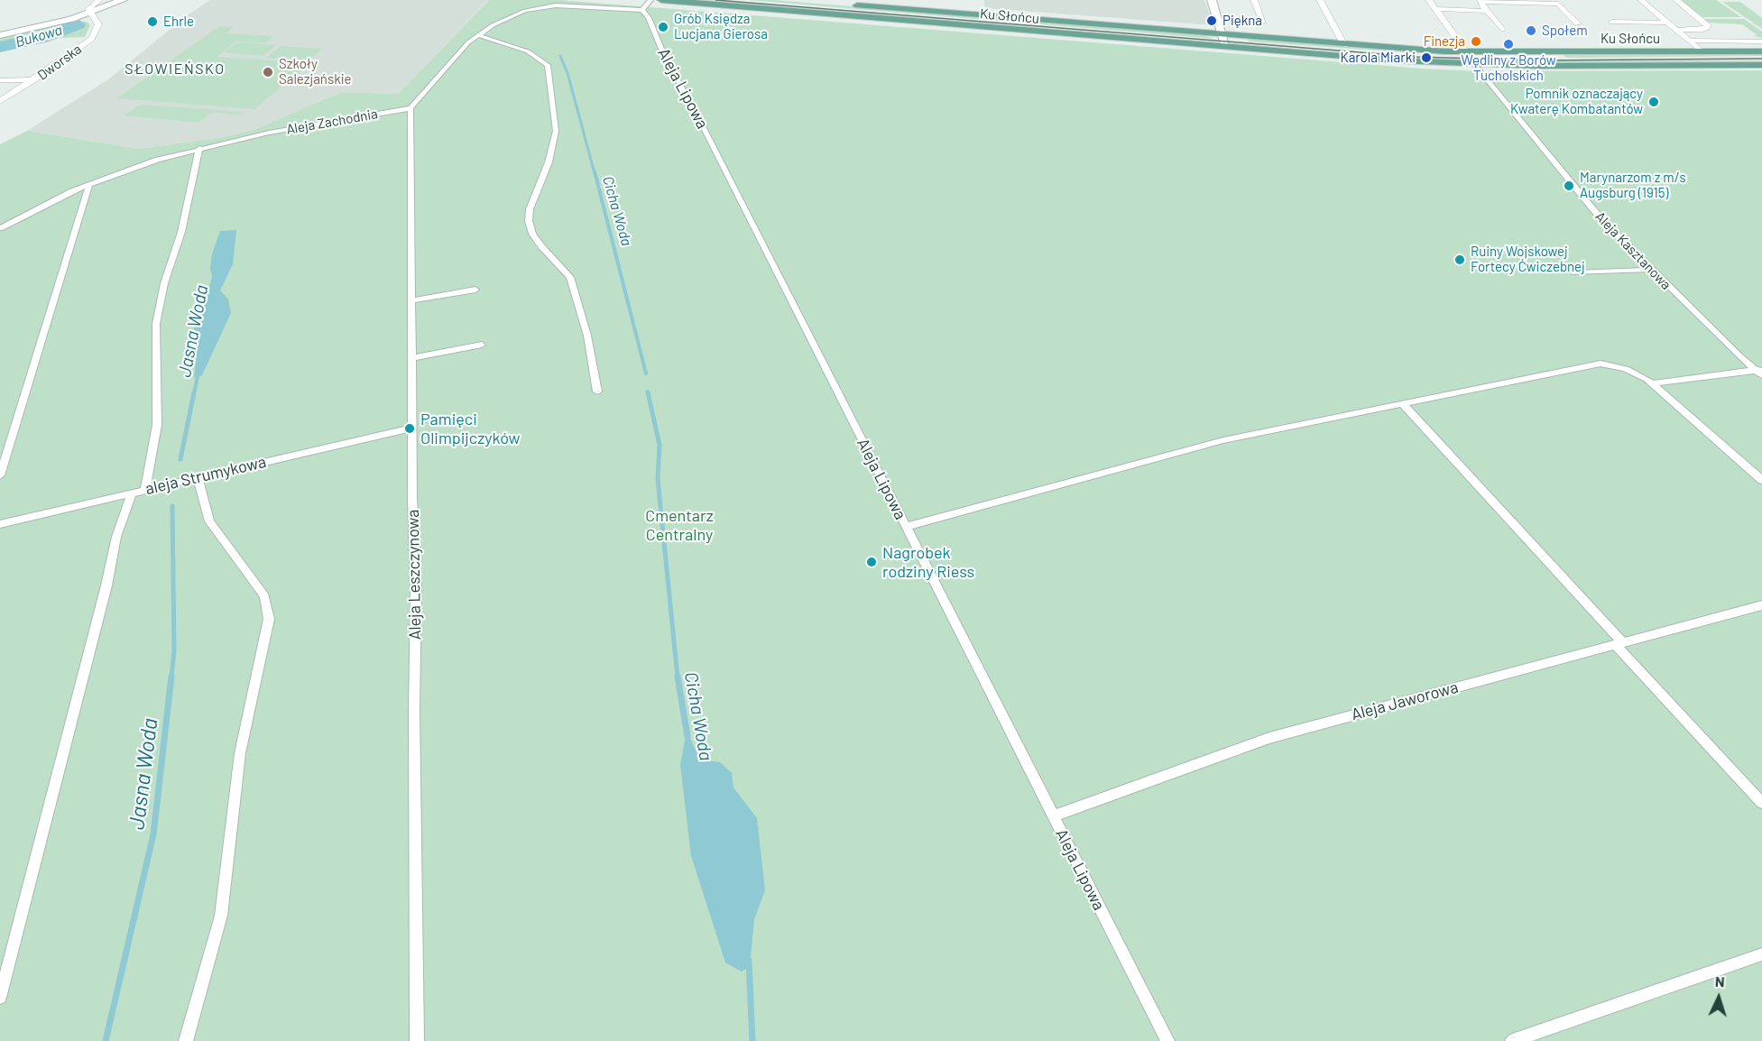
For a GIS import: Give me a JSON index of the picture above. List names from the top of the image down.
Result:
{
  "streets": {
    "main road": ["Ku Słońcu"],
    "street": [
      "Dworska",
      "Aleja Lipowa",
      "Aleja Zachodnia",
      "Aleja Kasztanowa",
      "aleja Strumykowa",
      "Aleja Leszczynowa",
      "Aleja Jaworowa"
    ]
  },
  "crossings": [
    ["Ku Słońcu", "Aleja Kasztanowa"],
    ["Aleja Lipowa", "Aleja Jaworowa"],
    ["Aleja Zachodnia", "Aleja Leszczynowa"],
    ["aleja Strumykowa", "Aleja Leszczynowa"]
  ],
  "districts": ["SŁOWIEŃSKO"],
  "water": ["Bukowa", "Cicha Woda", "Jasna Woda"],
  "parks": ["Cmentarz Centralny"],
  "places": [
    "Piękna",
    "Ehrle",
    "Grób Księdza Lucjana Gierosa",
    "Społem",
    "Finezja",
    "Wędliny z Borów Tucholskich",
    "Karola Miarki",
    "Szkoły Salezjańskie",
    "Pomnik oznaczający Kwaterę Kombatantów",
    "Marynarzom z m/s Augsburg (1915)",
    "Ruiny Wojskowej Fortecy Ćwiczebnej",
    "Pamięci Olimpijczyków",
    "Nagrobek rodziny Riess"
  ],
  "north": "top"
}
